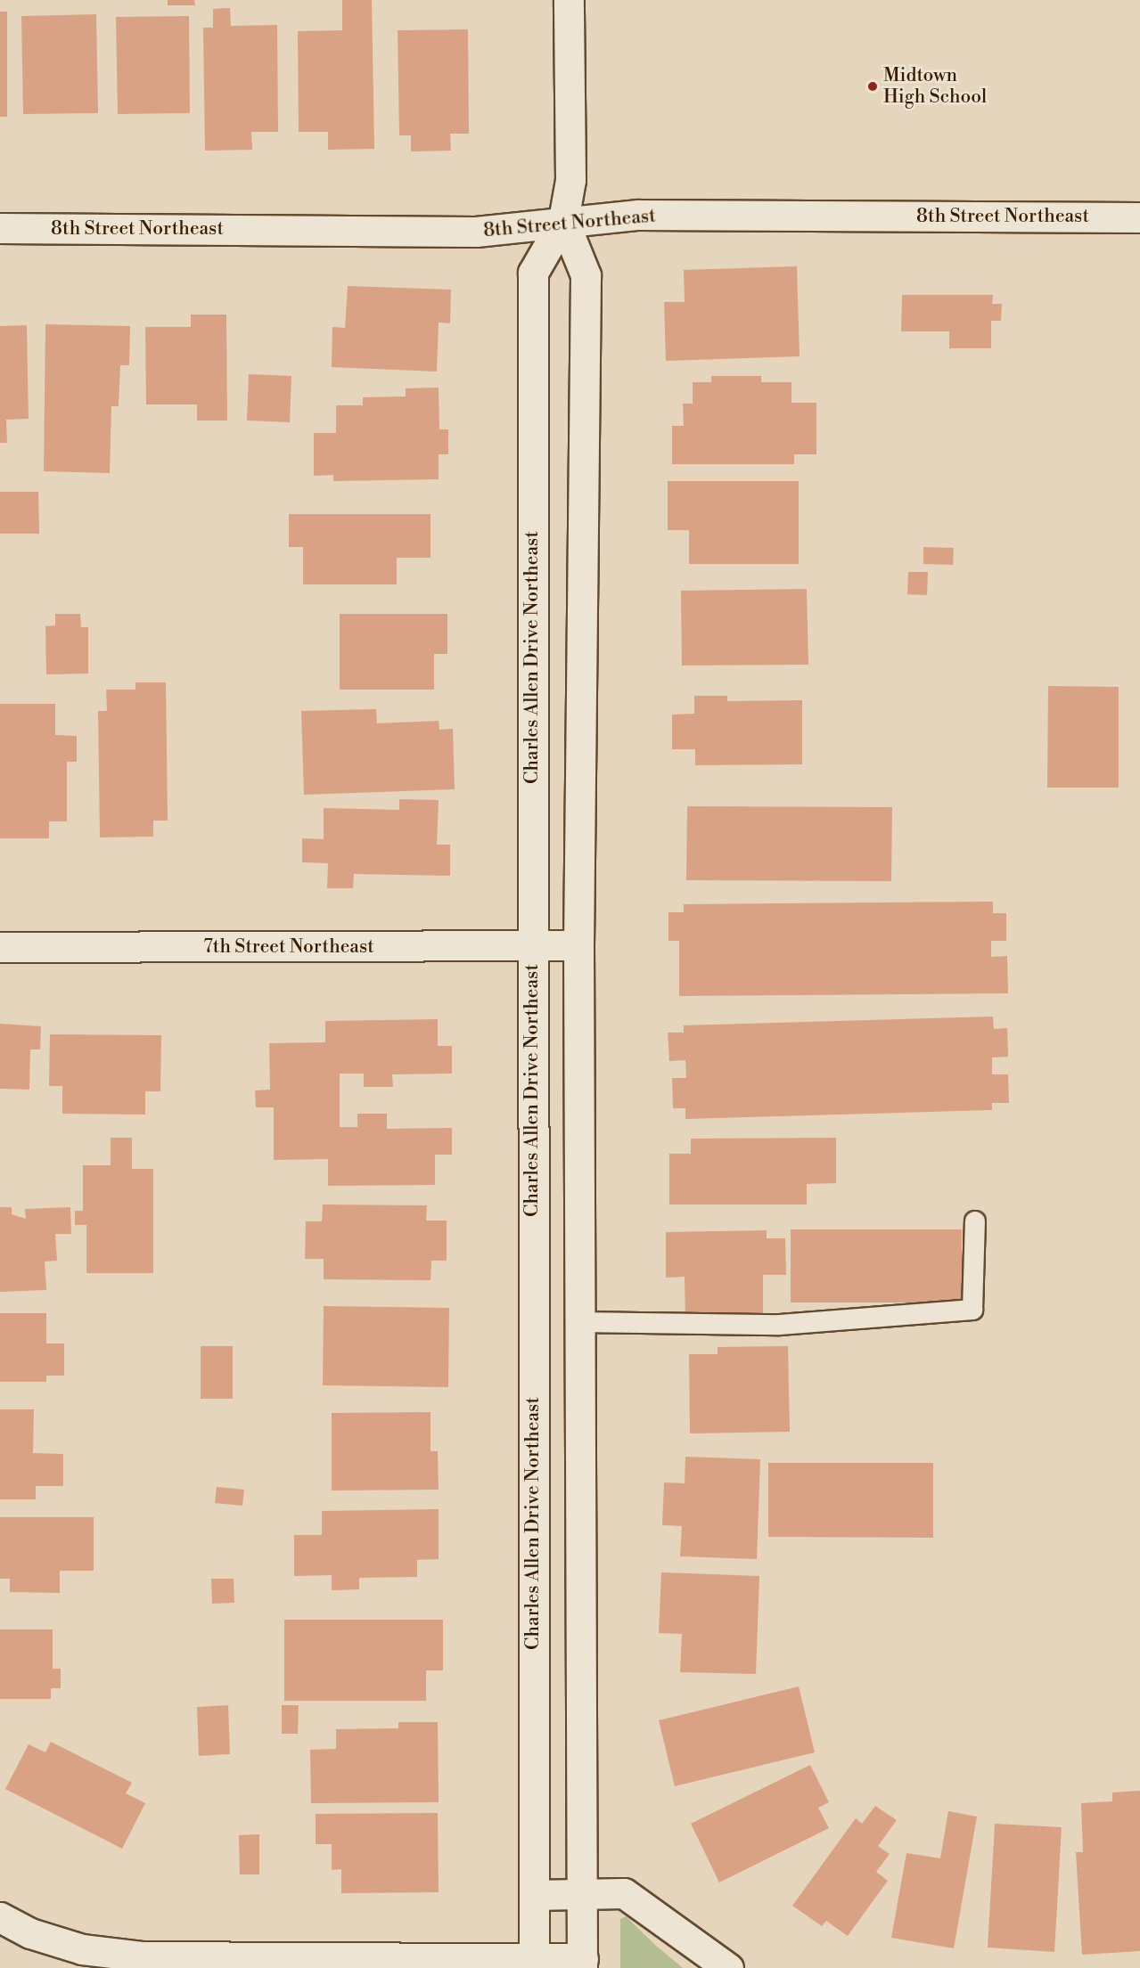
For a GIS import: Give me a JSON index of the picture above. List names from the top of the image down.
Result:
{
  "streets": {
    "street": ["8th Street Northeast", "Charles Allen Drive Northeast", "7th Street Northeast"]
  },
  "crossings": [
    ["8th Street Northeast", "Charles Allen Drive Northeast"],
    ["Charles Allen Drive Northeast", "7th Street Northeast"]
  ],
  "places": ["Midtown High School"]
}
